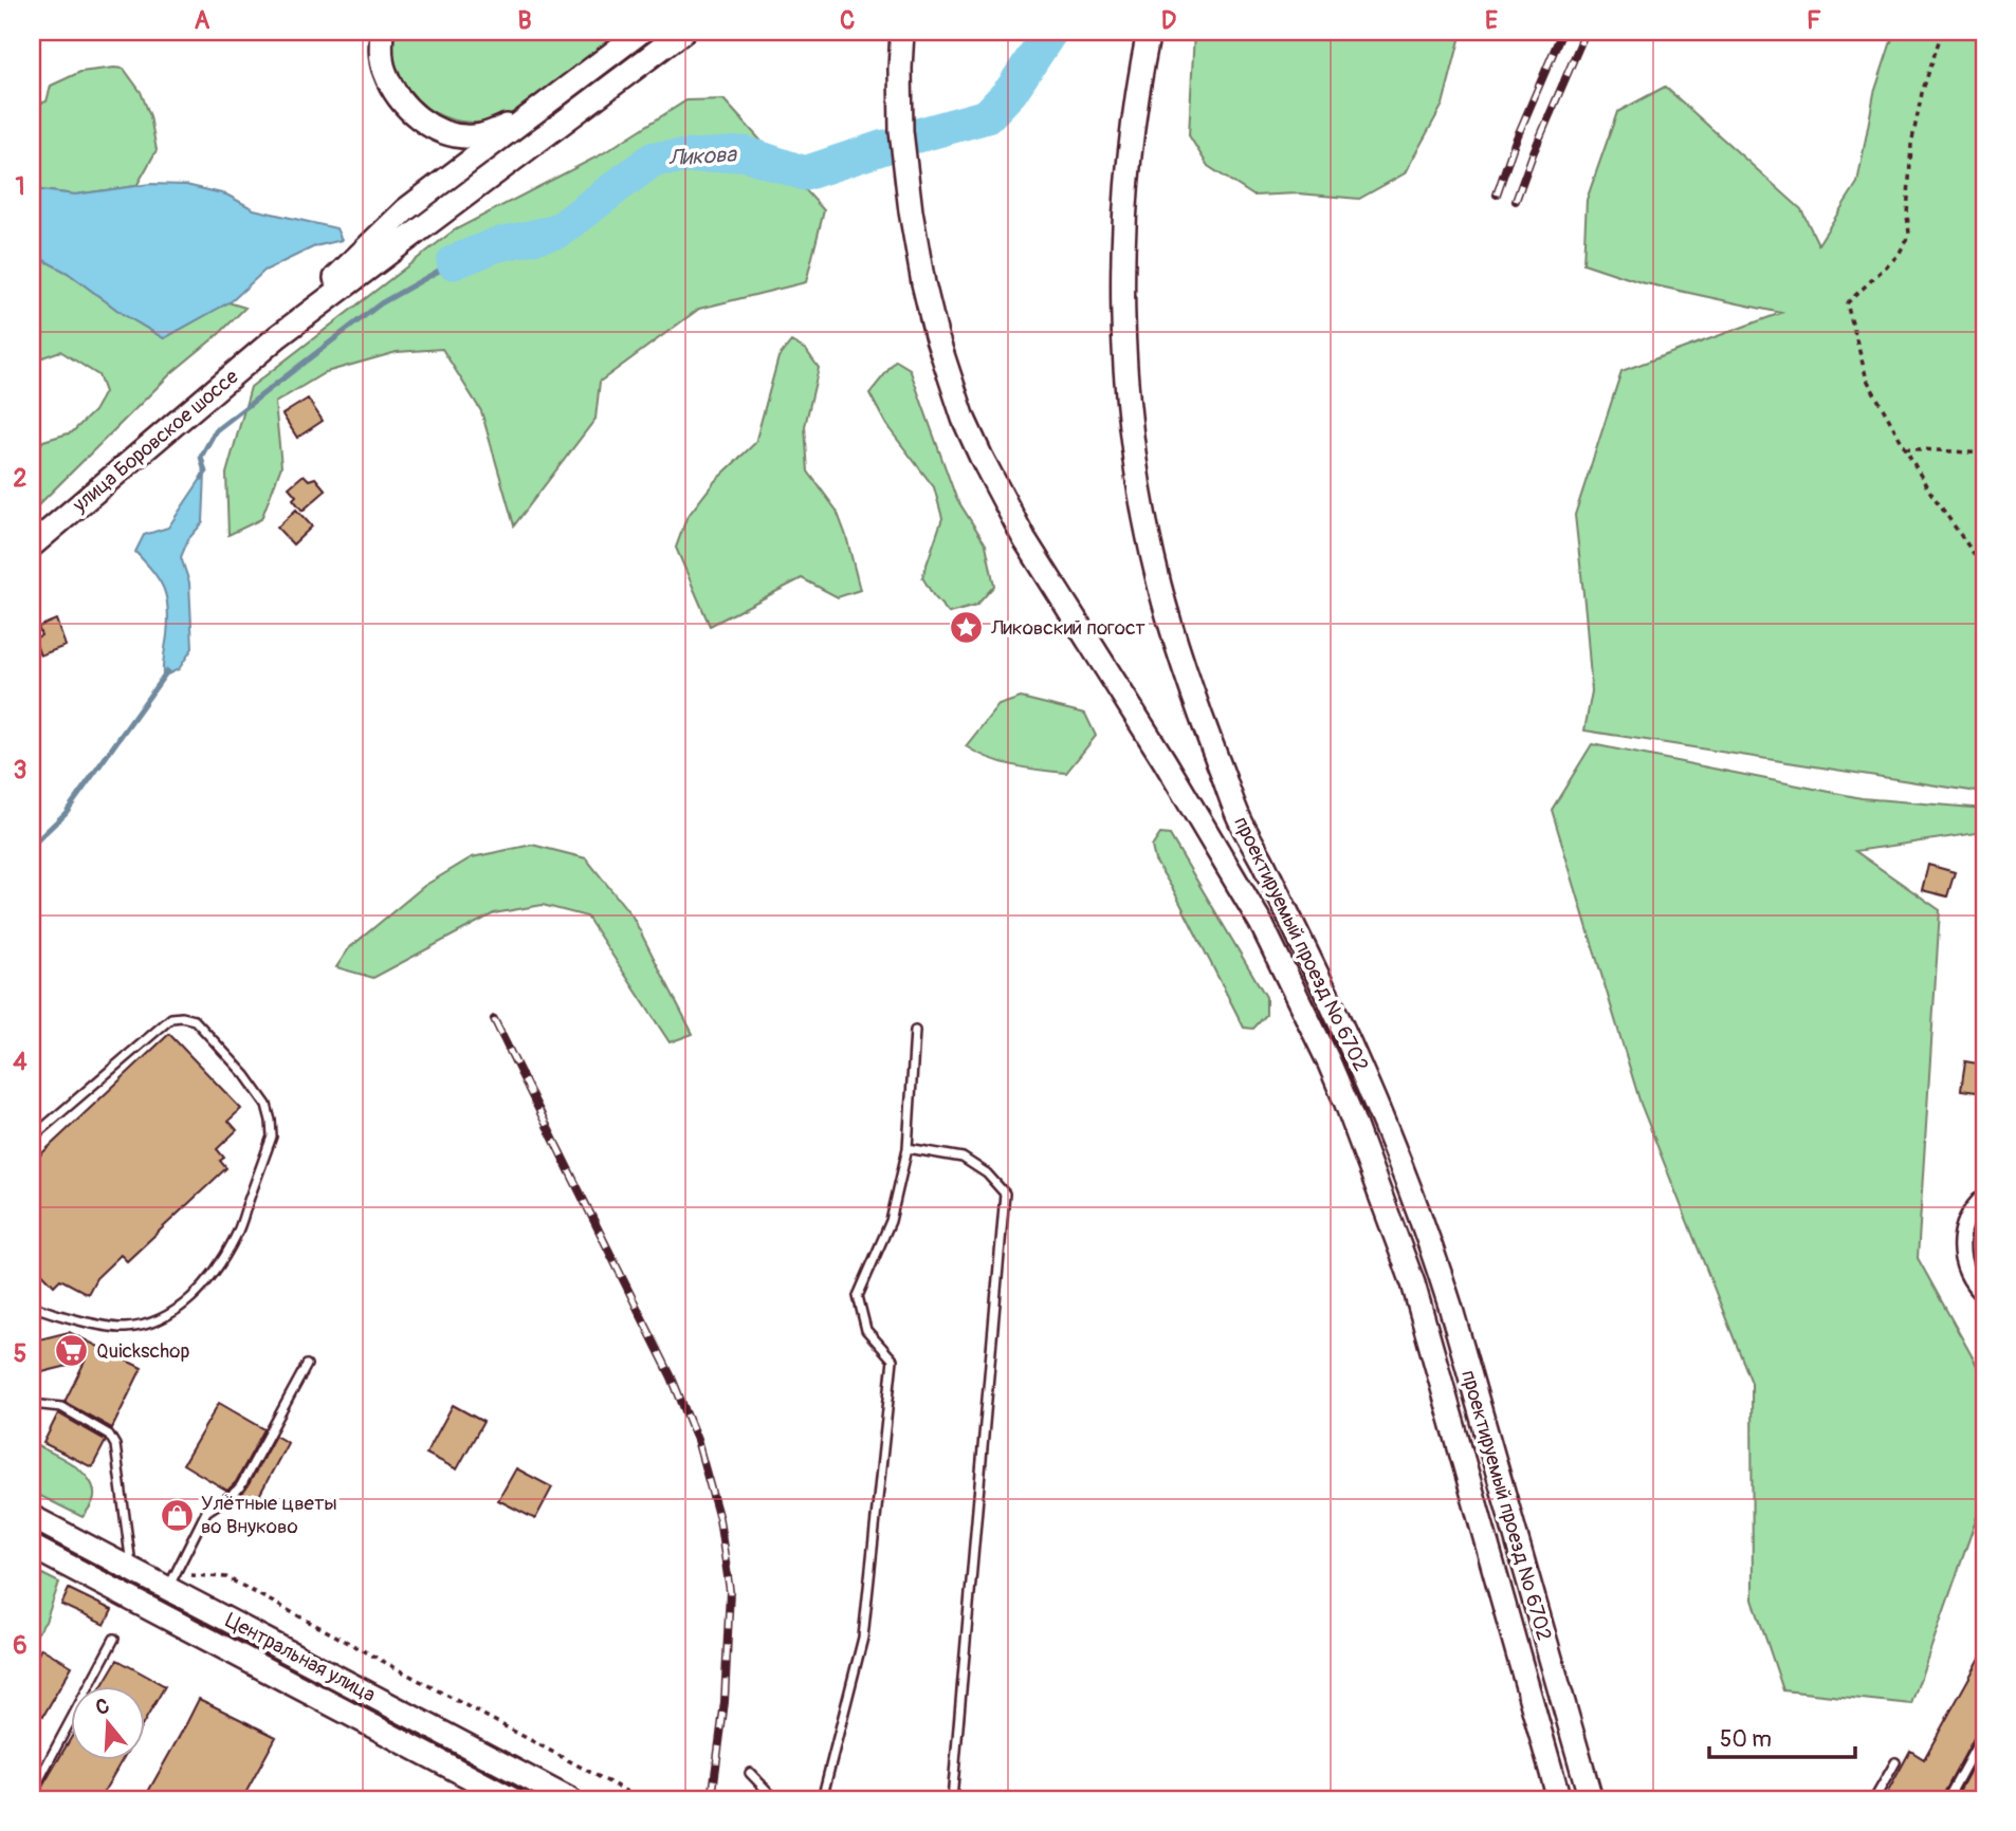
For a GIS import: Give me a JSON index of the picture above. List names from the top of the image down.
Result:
{
  "streets": {
    "main road": ["улица Боровское шоссе", "проектируемый проезд № 6702", "Центральная улица"]
  },
  "water": ["Ликова"],
  "places": {
    "place": ["Ликовский погост"],
    "supermarket": ["Quickschop"],
    "shop": ["Улётные цветы во Внуково"]
  },
  "scale_bar": "50 m",
  "north": "top",
  "grid": {
    "columns": [
      "A",
      "B",
      "C",
      "D",
      "E",
      "F"
    ],
    "rows": [
      "1",
      "2",
      "3",
      "4",
      "5",
      "6"
    ]
  }
}
